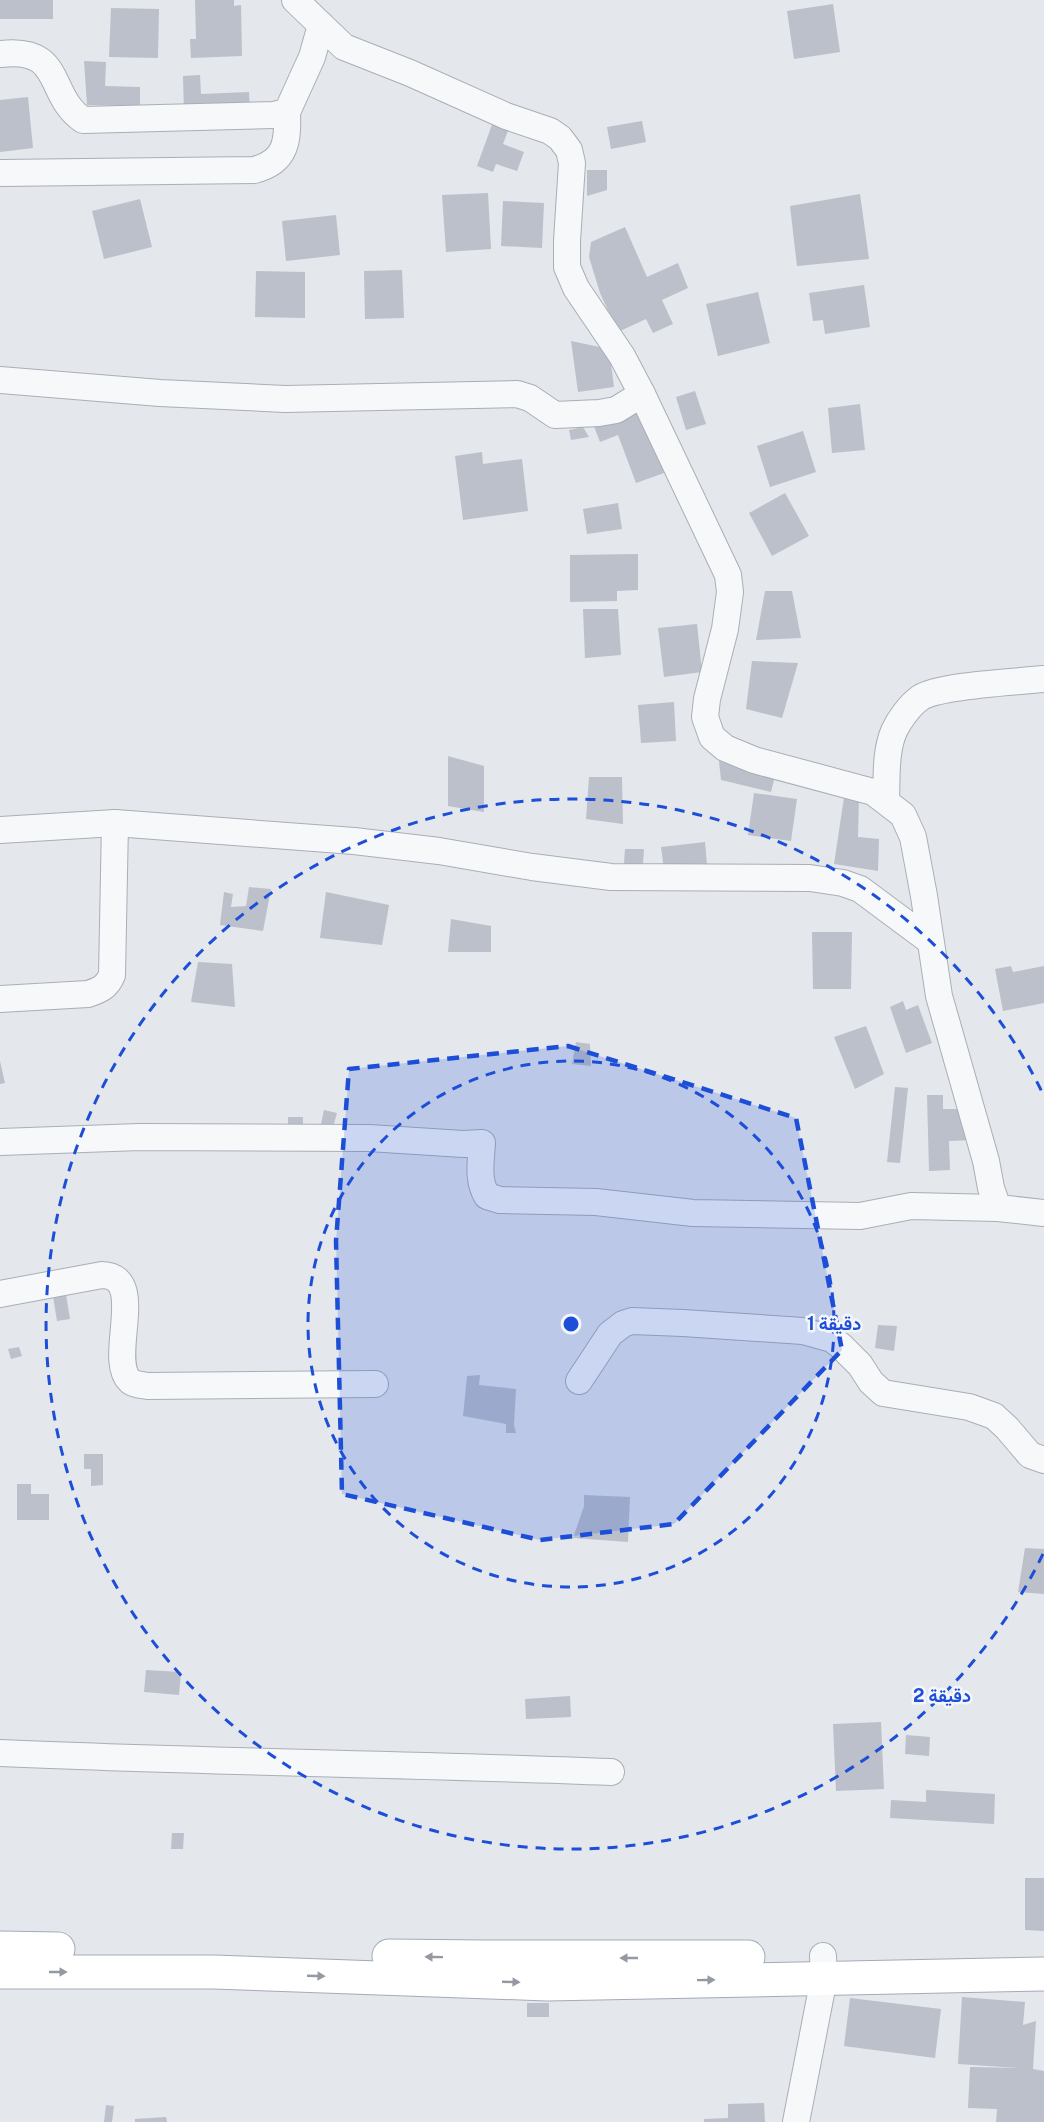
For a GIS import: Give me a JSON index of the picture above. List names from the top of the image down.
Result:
{
  "rings": ["1 دقيقة", "2 دقيقة"]
}
